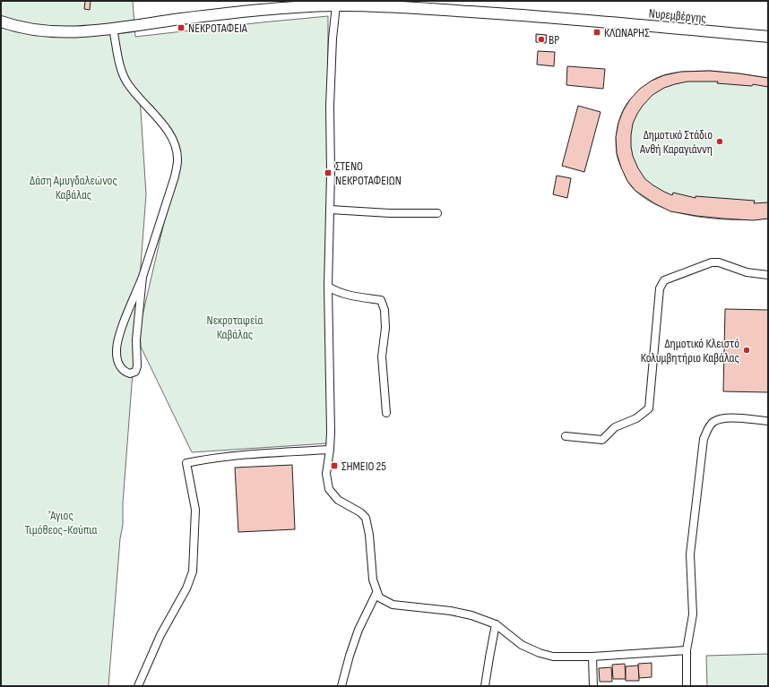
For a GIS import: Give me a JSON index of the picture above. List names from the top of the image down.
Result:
{
  "streets": {
    "main road": ["Νυρεμβέργης"]
  },
  "parks": ["Δάση Αμυγδαλεώνος Καβάλας", "Νεκροταφεία Καβάλας", "'Αγιος Τιμόθεος-Κούπια"],
  "places": {
    "transit": [
      "ΝΕΚΡΟΤΑΦΕΙΑ",
      "ΚΛΩΝΑΡΗΣ",
      "ΣΤΕΝΟ ΝΕΚΡΟΤΑΦΕΙΩΝ",
      "ΣΗΜΕΙΟ 25"
    ],
    "other": ["BP", "Δημοτικό Στάδιο Ανθή Καραγιάννη", "Δημοτικό Κλειστό Κολυμβητήριο Καβάλας"]
  }
}
